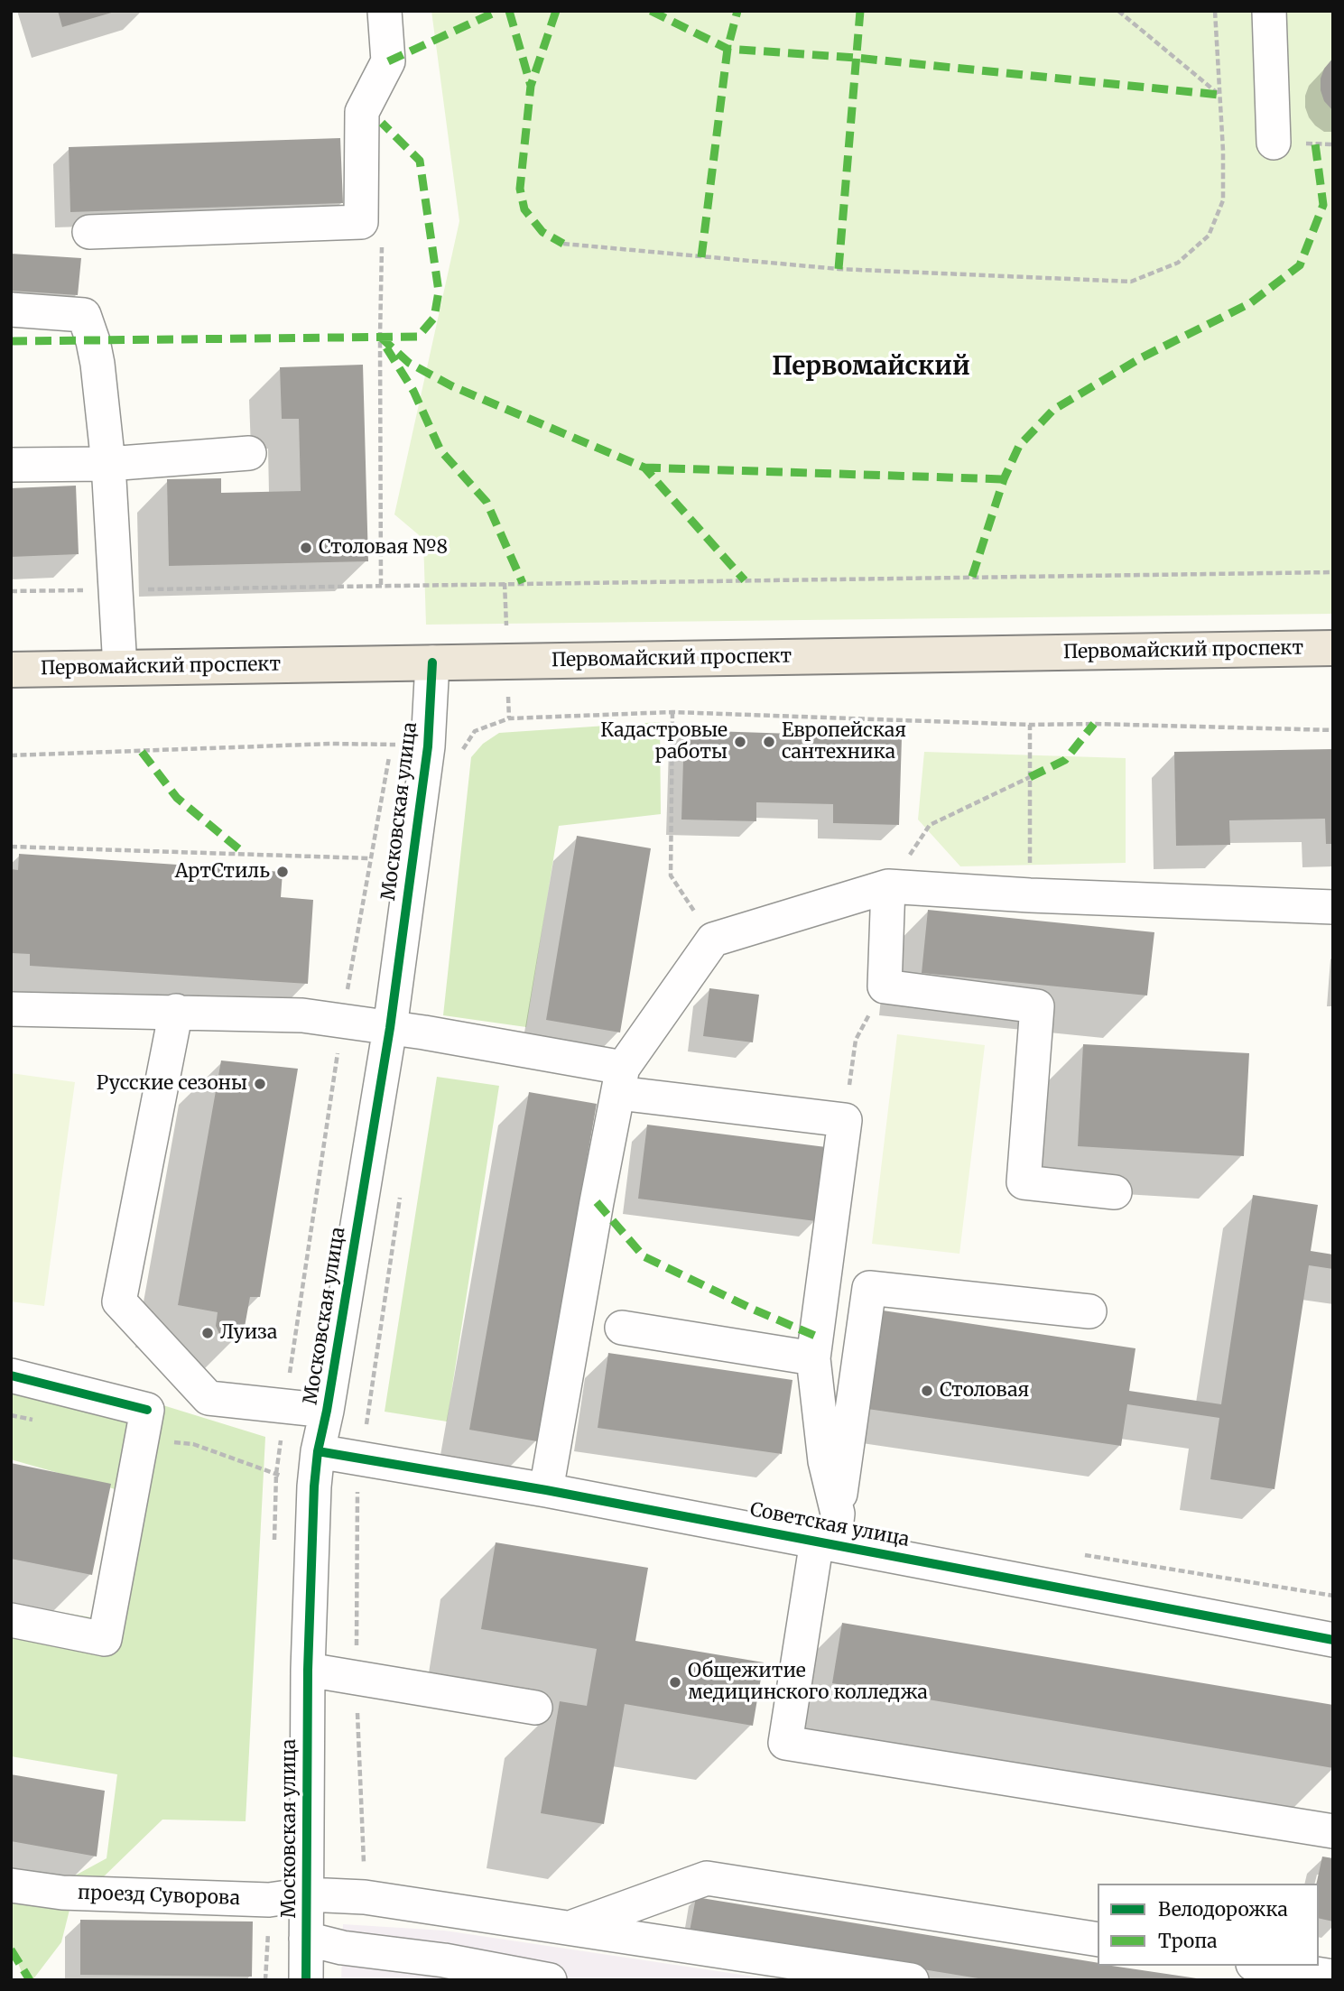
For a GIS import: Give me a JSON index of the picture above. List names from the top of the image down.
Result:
{
  "streets": {
    "main road": ["Первомайский проспект"],
    "street": ["Московская улица", "Советская улица", "проезд Суворова"]
  },
  "crossings": [
    ["Первомайский проспект", "Московская улица"],
    ["Московская улица", "Советская улица"],
    ["Московская улица", "проезд Суворова"]
  ],
  "districts": ["Первомайский"],
  "places": [
    "Столовая №8",
    "Кадастровые работы",
    "Европейская сантехника",
    "АртСтиль",
    "Русские сезоны",
    "Луиза",
    "Столовая",
    "Общежитие медицинского колледжа"
  ],
  "legend": ["Велодорожка", "Тропа"]
}
